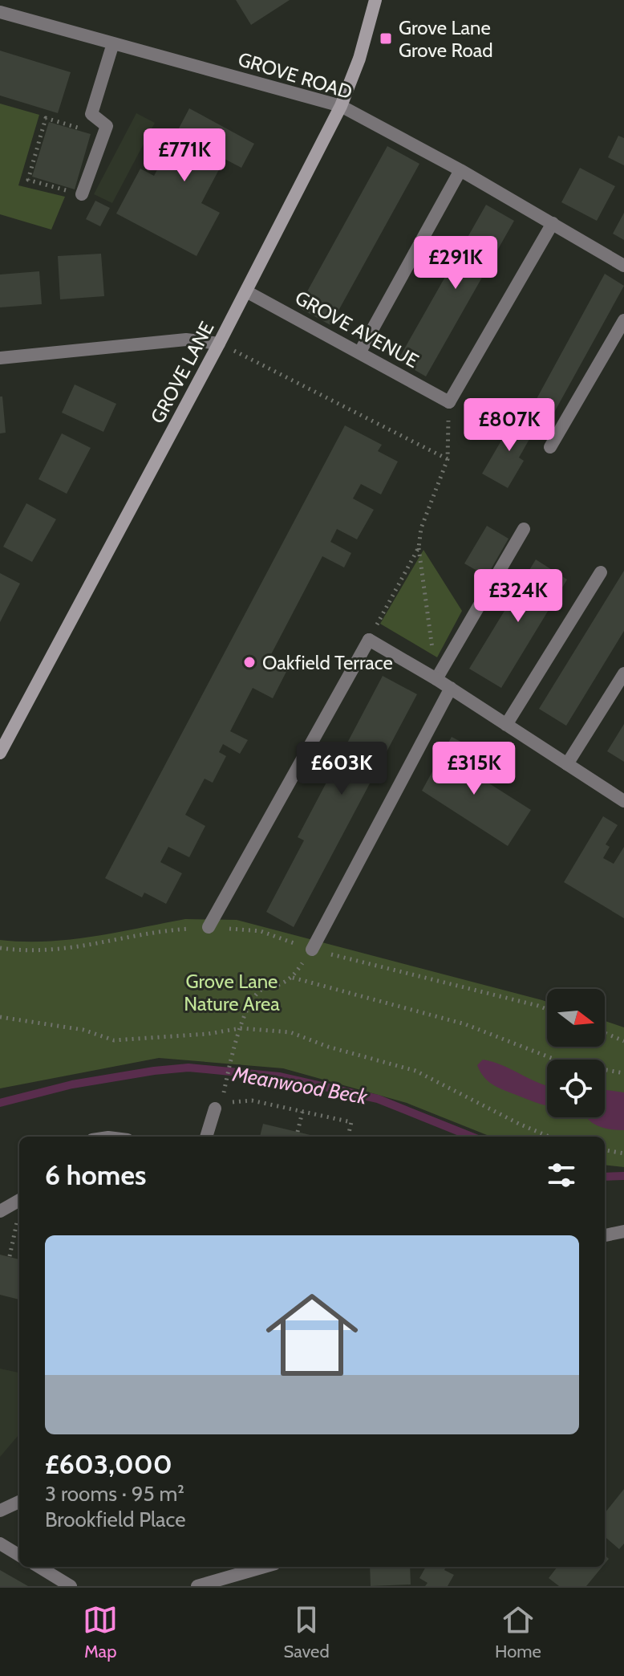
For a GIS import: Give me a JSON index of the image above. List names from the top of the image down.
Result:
{
  "streets": {
    "main road": ["GROVE LANE"],
    "street": ["GROVE ROAD", "GROVE AVENUE"]
  },
  "crossings": [
    ["GROVE ROAD", "GROVE LANE"],
    ["GROVE AVENUE", "GROVE LANE"]
  ],
  "water": ["Meanwood Beck"],
  "parks": ["Grove Lane Nature Area"],
  "places": {
    "transit": ["Grove Lane Grove Road"],
    "other": ["Oakfield Terrace"]
  },
  "north": "right",
  "page": {
    "price": [
      "£771K",
      "£291K",
      "£807K",
      "£324K",
      "£603K",
      "£315K"
    ],
    "heading": "6 homes",
    "list": [
      {
        "name": "£603,000",
        "note": "3 rooms · 95 m² · Brookfield Place"
      }
    ],
    "tabs": ["Map", "Saved", "Home"]
  }
}
